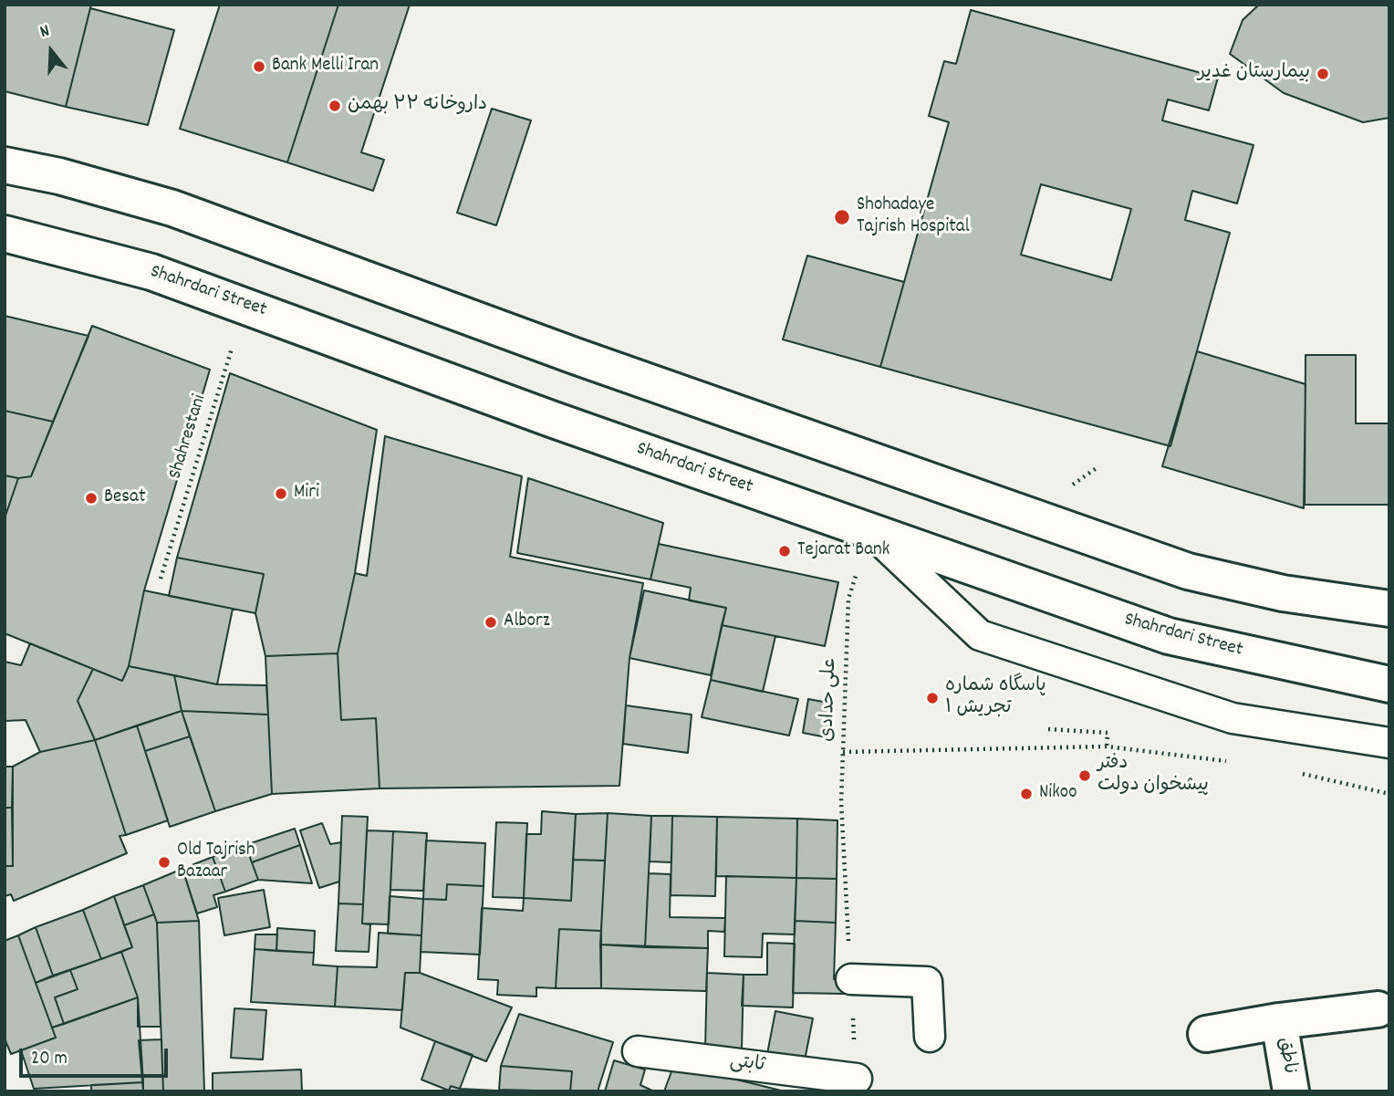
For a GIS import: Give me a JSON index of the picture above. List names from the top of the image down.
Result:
{
  "streets": {
    "main road": ["Shahrdari Street", "ناطق"],
    "lane": ["ثابتی"],
    "path": ["Shahrestani", "علی حدادی"]
  },
  "crossings": [
    ["Shahrdari Street", "Shahrestani"]
  ],
  "places": [
    "Bank Melli Iran",
    "بیمارستان غدیر",
    "داروخانه ۲۲ بهمن",
    "Shohadaye Tajrish Hospital",
    "Miri",
    "Besat",
    "Tejarat Bank",
    "Alborz",
    "پاسگاه شماره ۱ تجریش",
    "دفتر پیشخوان دولت",
    "Nikoo",
    "Old Tajrish Bazaar"
  ],
  "scale_bar": "20 m",
  "north": "top"
}
